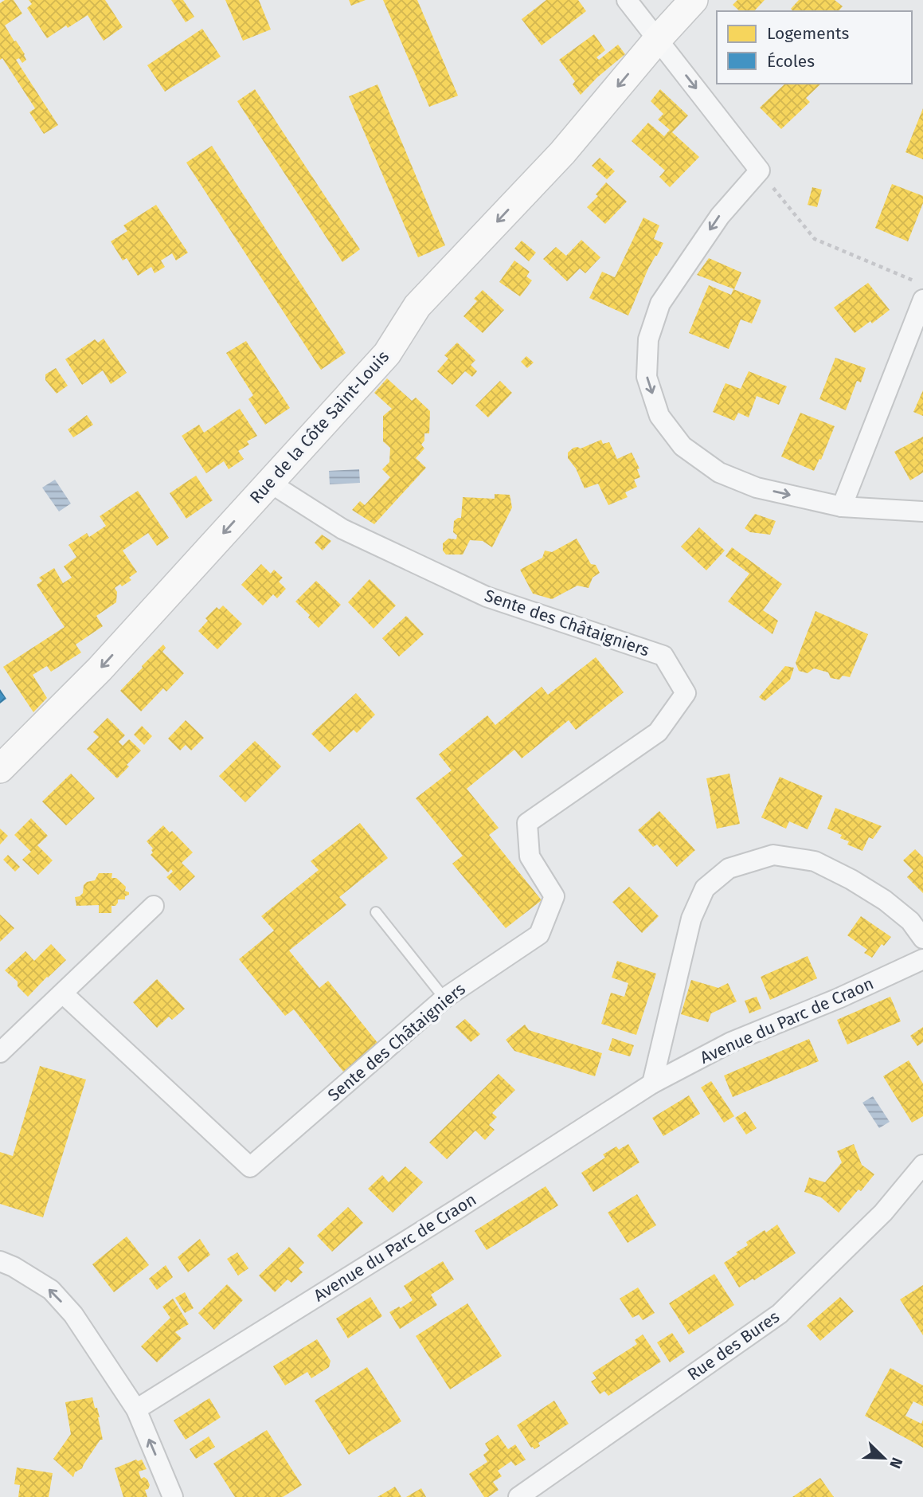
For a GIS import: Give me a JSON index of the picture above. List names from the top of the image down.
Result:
{
  "streets": {
    "street": [
      "Rue de la Côte Saint-Louis",
      "Sente des Châtaigniers",
      "Avenue du Parc de Craon",
      "Rue des Bures"
    ]
  },
  "crossings": [
    ["Rue de la Côte Saint-Louis", "Sente des Châtaigniers"]
  ],
  "one_way": ["Rue de la Côte Saint-Louis"],
  "legend": ["Logements", "Écoles"],
  "north": "bottom right"
}
